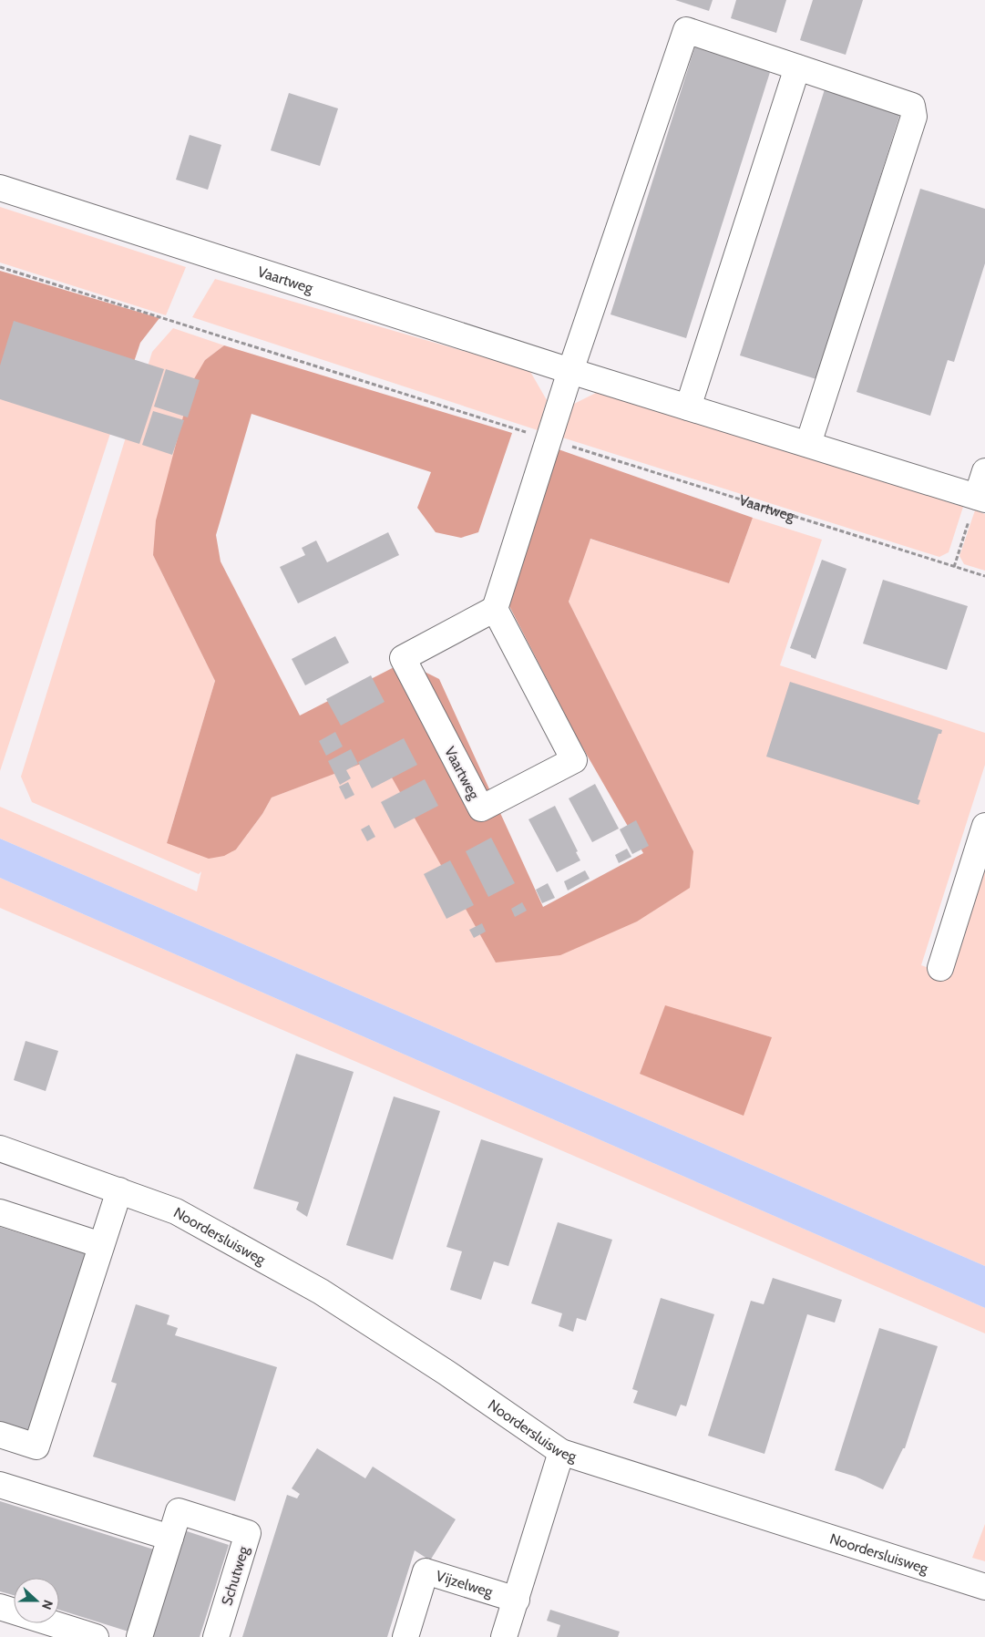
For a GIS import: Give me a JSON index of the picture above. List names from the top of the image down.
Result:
{
  "streets": {
    "street": [
      "Vaartweg",
      "Noordersluisweg",
      "Schutweg",
      "Vijzelweg"
    ]
  },
  "north": "right"
}
